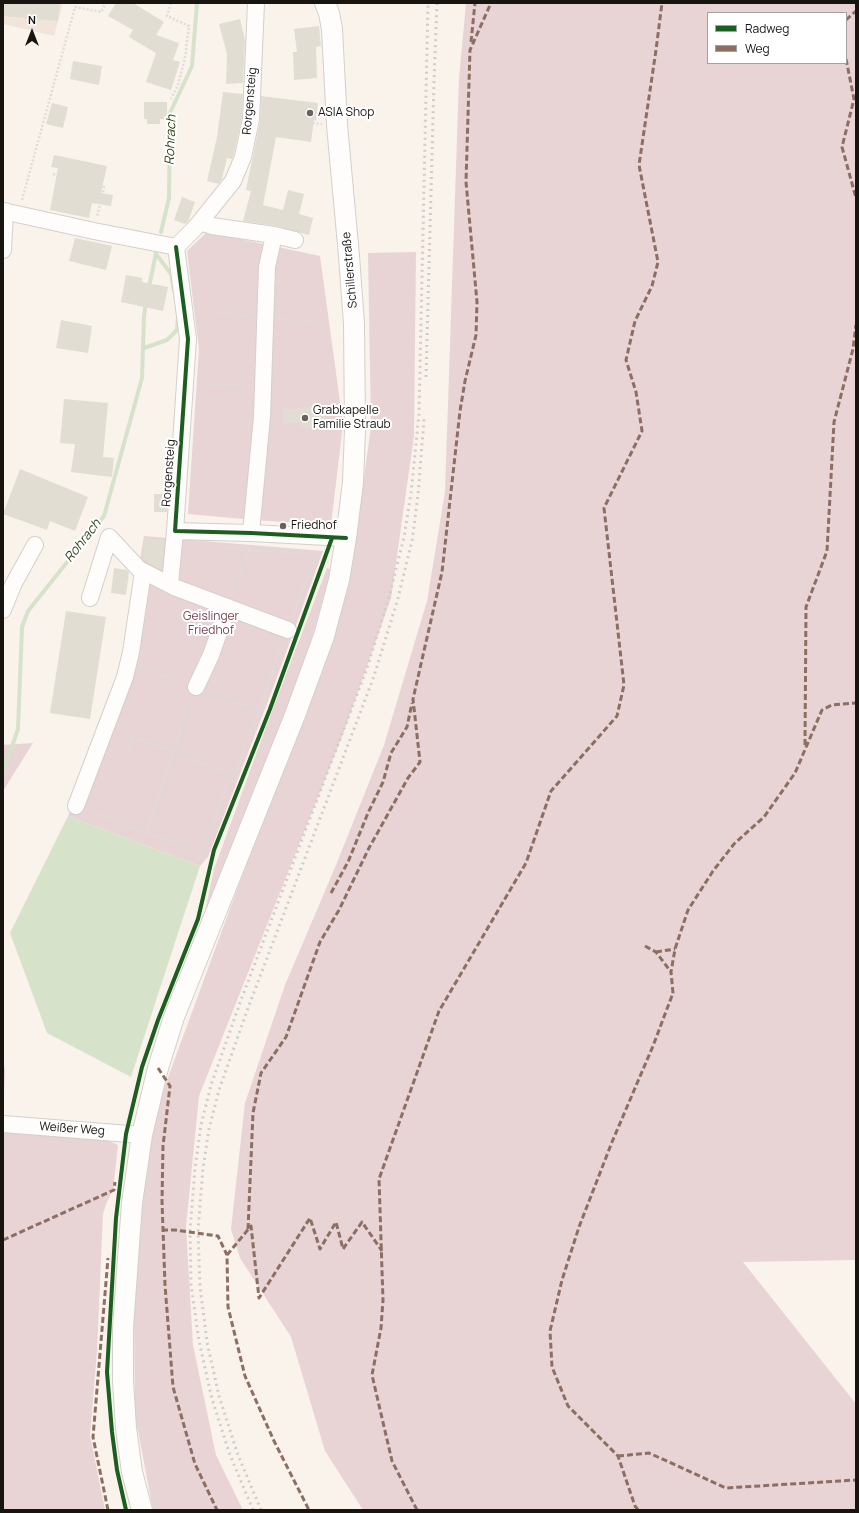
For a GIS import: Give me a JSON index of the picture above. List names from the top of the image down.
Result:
{
  "streets": {
    "main road": ["Schillerstraße"],
    "street": ["Rorgensteig", "Weißer Weg"]
  },
  "crossings": [
    ["Schillerstraße", "Weißer Weg"]
  ],
  "water": ["Rohrach"],
  "parks": ["Geislinger Friedhof"],
  "places": ["ASIA Shop", "Grabkapelle Familie Straub", "Friedhof"],
  "legend": ["Radweg", "Weg"],
  "north": "top"
}
